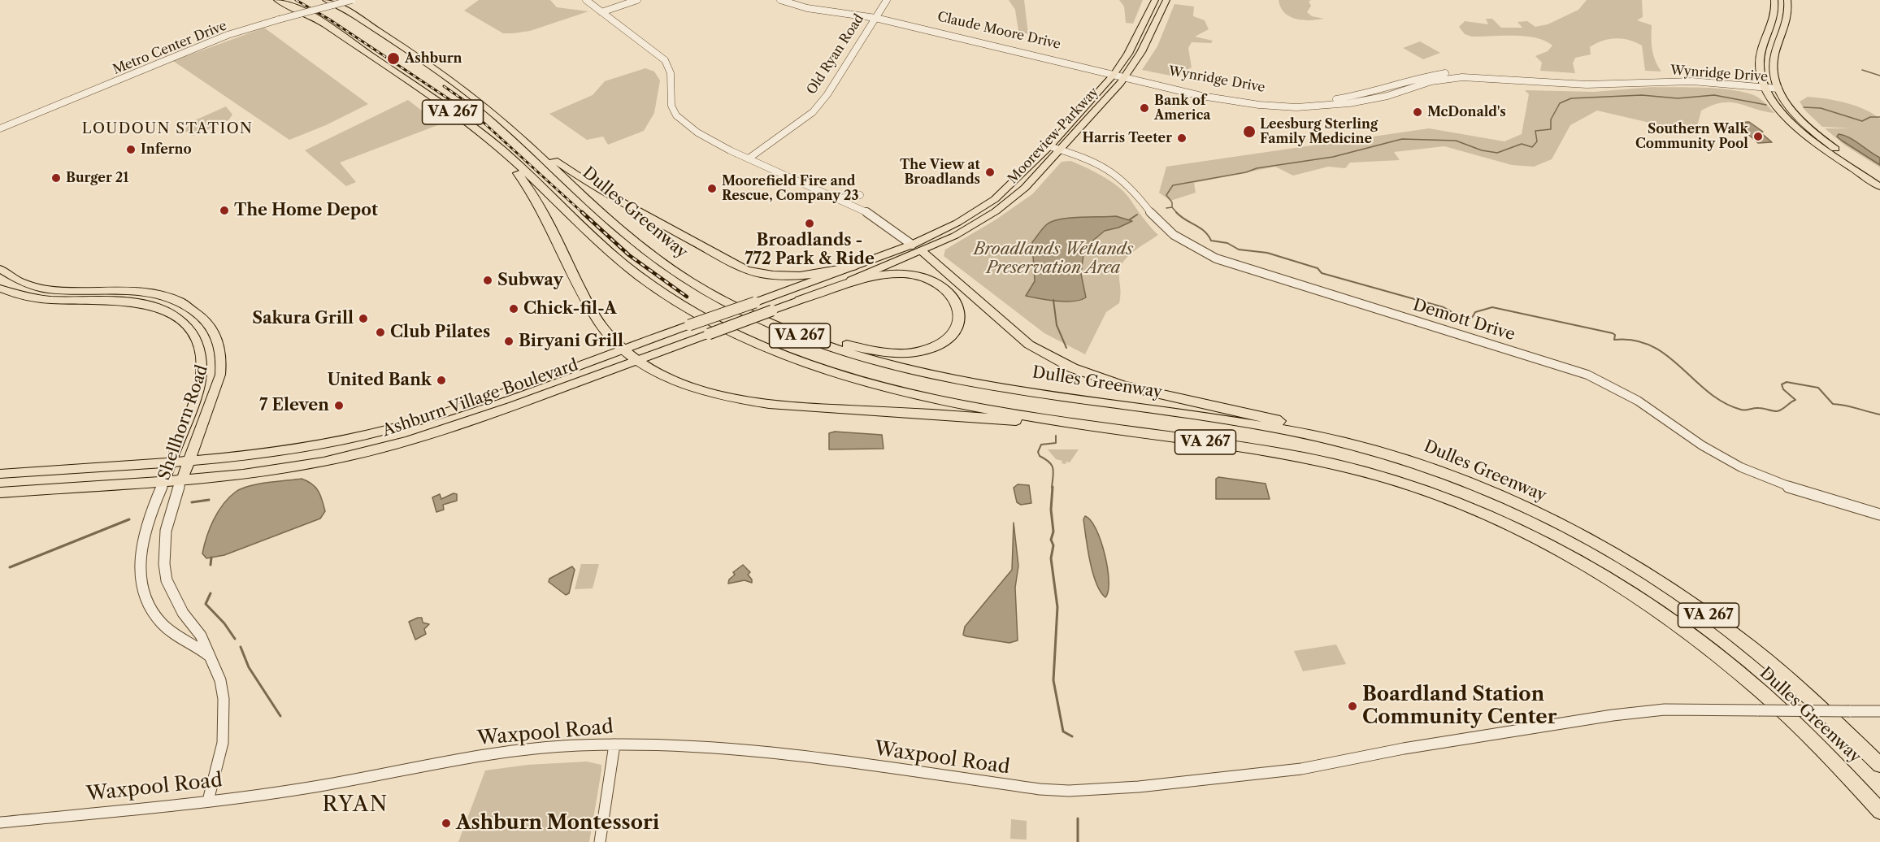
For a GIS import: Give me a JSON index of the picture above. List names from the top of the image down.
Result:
{
  "streets": {
    "highway": ["VA 267", "Dulles Greenway"],
    "main road": ["Mooreview Parkway", "Ashburn Village Boulevard", "Shellhorn Road"],
    "street": [
      "Claude Moore Drive",
      "Metro Center Drive",
      "Old Ryan Road",
      "Wynridge Drive",
      "Demott Drive",
      "Waxpool Road"
    ]
  },
  "crossings": [
    ["Claude Moore Drive", "Old Ryan Road"],
    ["Claude Moore Drive", "Wynridge Drive"],
    ["Claude Moore Drive", "Mooreview Parkway"],
    ["Wynridge Drive", "Mooreview Parkway"],
    ["Mooreview Parkway", "Demott Drive"],
    ["Mooreview Parkway", "Ashburn Village Boulevard"],
    ["Ashburn Village Boulevard", "Shellhorn Road"],
    ["Shellhorn Road", "Waxpool Road"]
  ],
  "districts": ["LOUDOUN STATION", "RYAN"],
  "parks": ["Broadlands Wetlands Preservation Area"],
  "places": [
    "Ashburn",
    "Bank of America",
    "McDonald's",
    "Leesburg Sterling Family Medicine",
    "Southern Walk Community Pool",
    "Harris Teeter",
    "Inferno",
    "The View at Broadlands",
    "Burger 21",
    "Moorefield Fire and Rescue, Company 23",
    "The Home Depot",
    "Broadlands - 772 Park & Ride",
    "Subway",
    "Chick-fil-A",
    "Sakura Grill",
    "Club Pilates",
    "Biryani Grill",
    "United Bank",
    "7 Eleven",
    "Boardland Station Community Center",
    "Ashburn Montessori"
  ]
}
